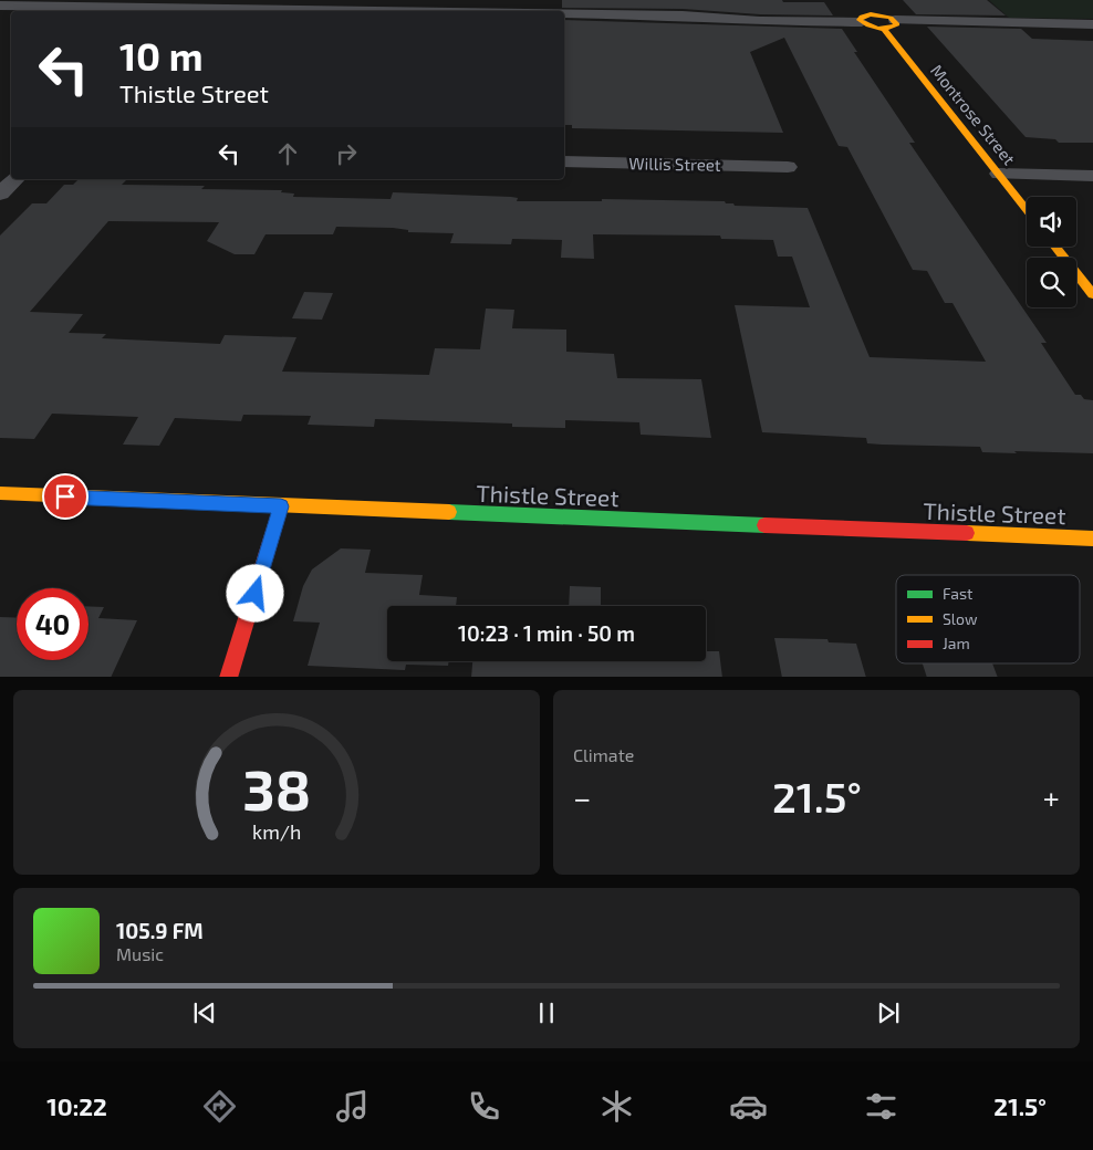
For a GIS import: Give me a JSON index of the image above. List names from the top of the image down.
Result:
{
  "streets": {
    "street": ["Montrose Street", "Willis Street", "Thistle Street"]
  },
  "legend": ["Fast", "Slow", "Jam"],
  "page": {
    "turn": ["10 m", "Thistle Street"],
    "limit": "40",
    "trip": "10:23 · 1 min · 50 m",
    "tile": "Climate",
    "heat": ["−", "21.5°", "+"],
    "song": ["105.9 FM", "Music"],
    "tabs": ["10:22", "21.5°"],
    "gauge": ["38", "km/h"]
  }
}
